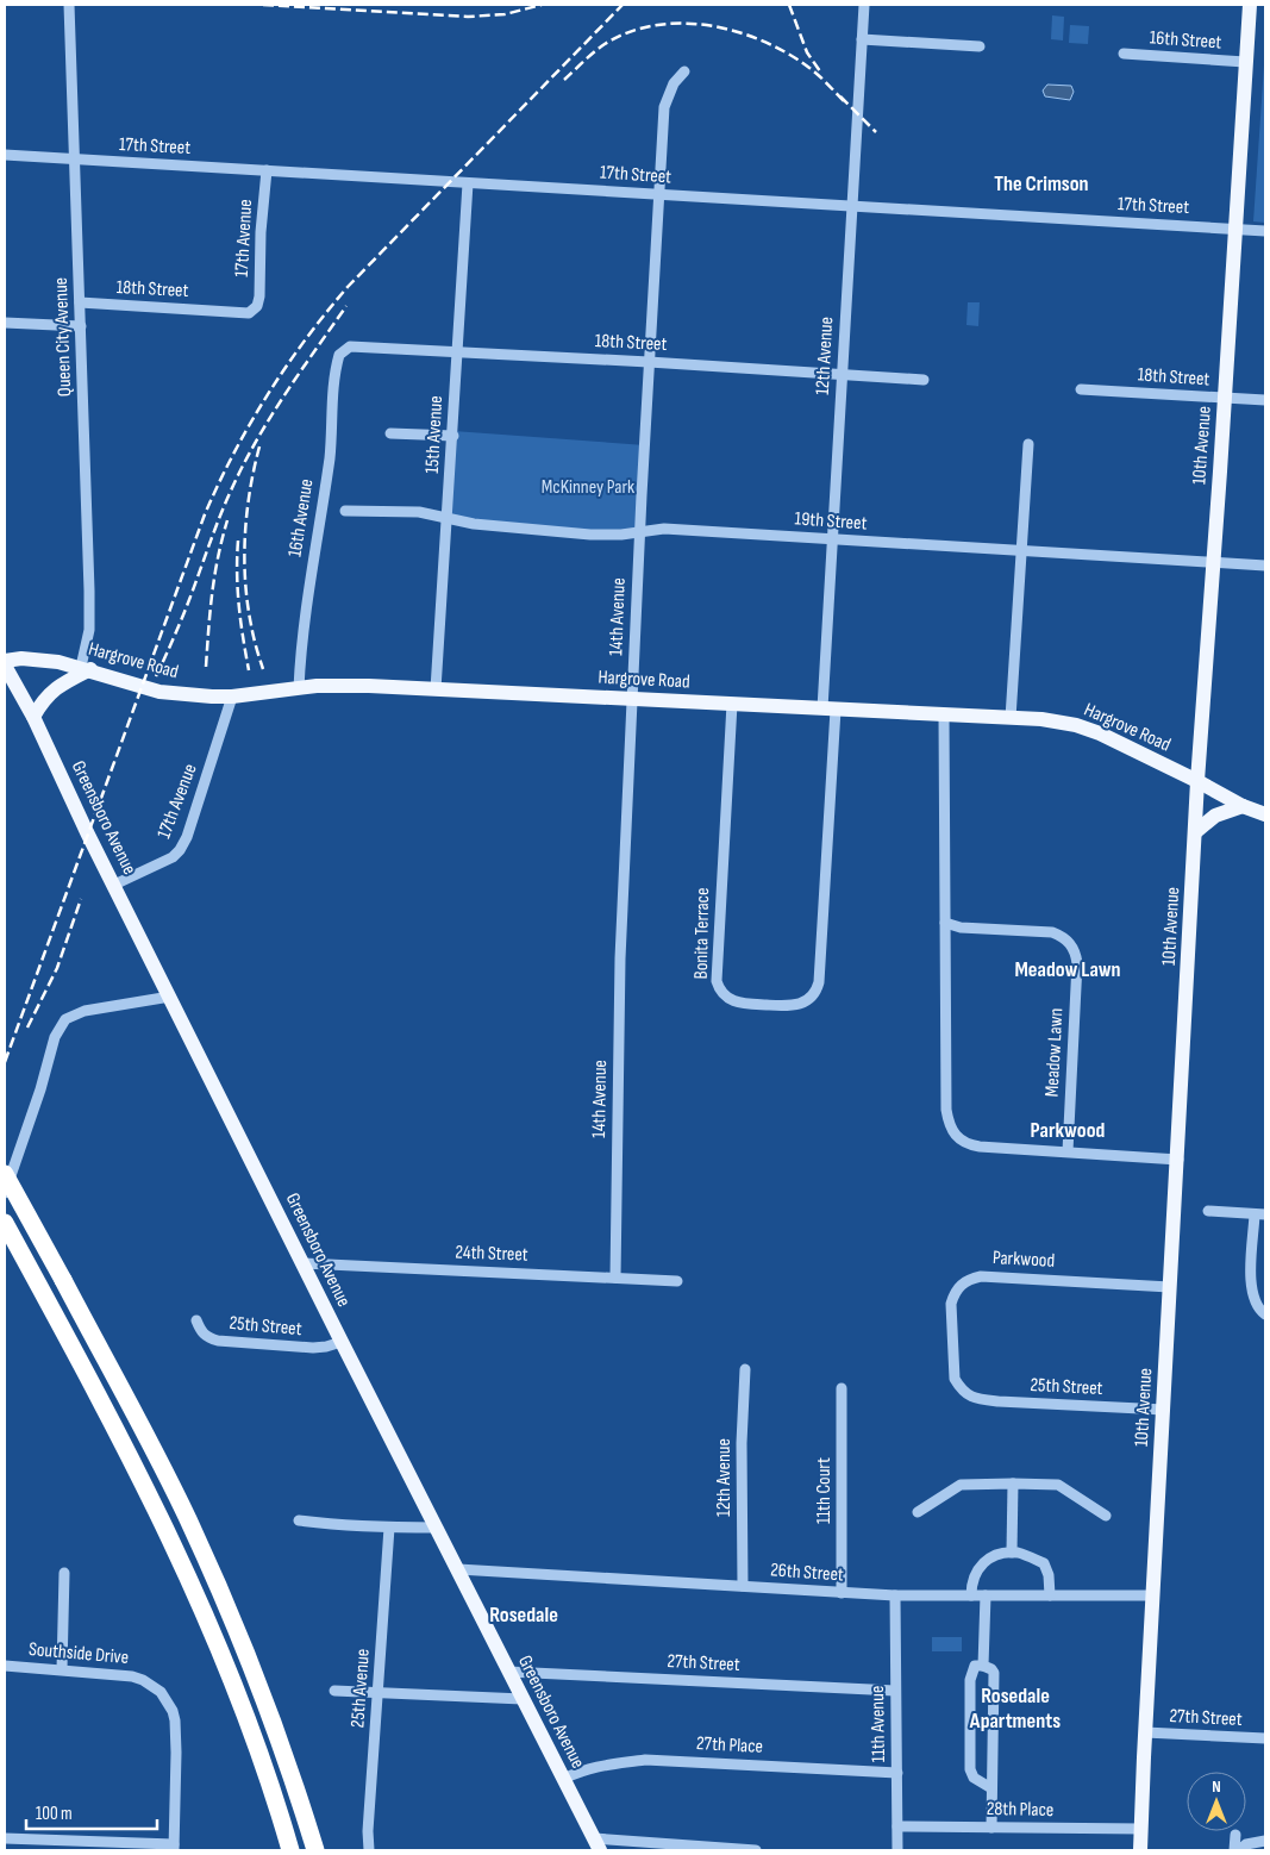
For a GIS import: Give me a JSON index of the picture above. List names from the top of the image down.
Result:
{
  "streets": {
    "main road": ["10th Avenue", "Hargrove Road", "Greensboro Avenue"],
    "street": [
      "16th Street",
      "17th Street",
      "17th Avenue",
      "18th Street",
      "Queen City Avenue",
      "12th Avenue",
      "15th Avenue",
      "16th Avenue",
      "19th Street",
      "14th Avenue",
      "Bonita Terrace",
      "Meadow Lawn",
      "24th Street",
      "Parkwood",
      "25th Street",
      "11th Court",
      "26th Street",
      "Southside Drive",
      "27th Street",
      "25th Avenue",
      "11th Avenue",
      "27th Place",
      "28th Place"
    ]
  },
  "crossings": [
    ["16th Street", "10th Avenue"],
    ["17th Street", "17th Avenue"],
    ["17th Street", "Queen City Avenue"],
    ["17th Street", "12th Avenue"],
    ["17th Street", "15th Avenue"],
    ["17th Street", "10th Avenue"],
    ["17th Street", "14th Avenue"],
    ["17th Avenue", "18th Street"],
    ["17th Avenue", "Hargrove Road"],
    ["17th Avenue", "Greensboro Avenue"],
    ["18th Street", "Queen City Avenue"],
    ["18th Street", "12th Avenue"],
    ["18th Street", "15th Avenue"],
    ["18th Street", "10th Avenue"],
    ["18th Street", "16th Avenue"],
    ["18th Street", "14th Avenue"],
    ["Queen City Avenue", "Hargrove Road"],
    ["12th Avenue", "19th Street"],
    ["12th Avenue", "Hargrove Road"],
    ["12th Avenue", "Bonita Terrace"],
    ["12th Avenue", "26th Street"],
    ["15th Avenue", "19th Street"],
    ["15th Avenue", "Hargrove Road"],
    ["10th Avenue", "19th Street"],
    ["10th Avenue", "Hargrove Road"],
    ["10th Avenue", "Parkwood"],
    ["10th Avenue", "25th Street"],
    ["10th Avenue", "26th Street"],
    ["10th Avenue", "27th Street"],
    ["10th Avenue", "28th Place"],
    ["16th Avenue", "Hargrove Road"],
    ["19th Street", "14th Avenue"],
    ["14th Avenue", "Hargrove Road"],
    ["14th Avenue", "24th Street"],
    ["Hargrove Road", "Greensboro Avenue"],
    ["Hargrove Road", "Bonita Terrace"],
    ["Greensboro Avenue", "24th Street"],
    ["Greensboro Avenue", "25th Street"],
    ["Greensboro Avenue", "26th Street"],
    ["Greensboro Avenue", "27th Street"],
    ["Greensboro Avenue", "27th Place"],
    ["Parkwood", "25th Street"],
    ["11th Court", "26th Street"],
    ["26th Street", "11th Avenue"],
    ["27th Street", "11th Avenue"],
    ["11th Avenue", "27th Place"],
    ["11th Avenue", "28th Place"]
  ],
  "districts": [
    "The Crimson",
    "Meadow Lawn",
    "Parkwood",
    "Rosedale",
    "Rosedale Apartments"
  ],
  "parks": ["McKinney Park"],
  "scale_bar": "100 m",
  "north": "top"
}
